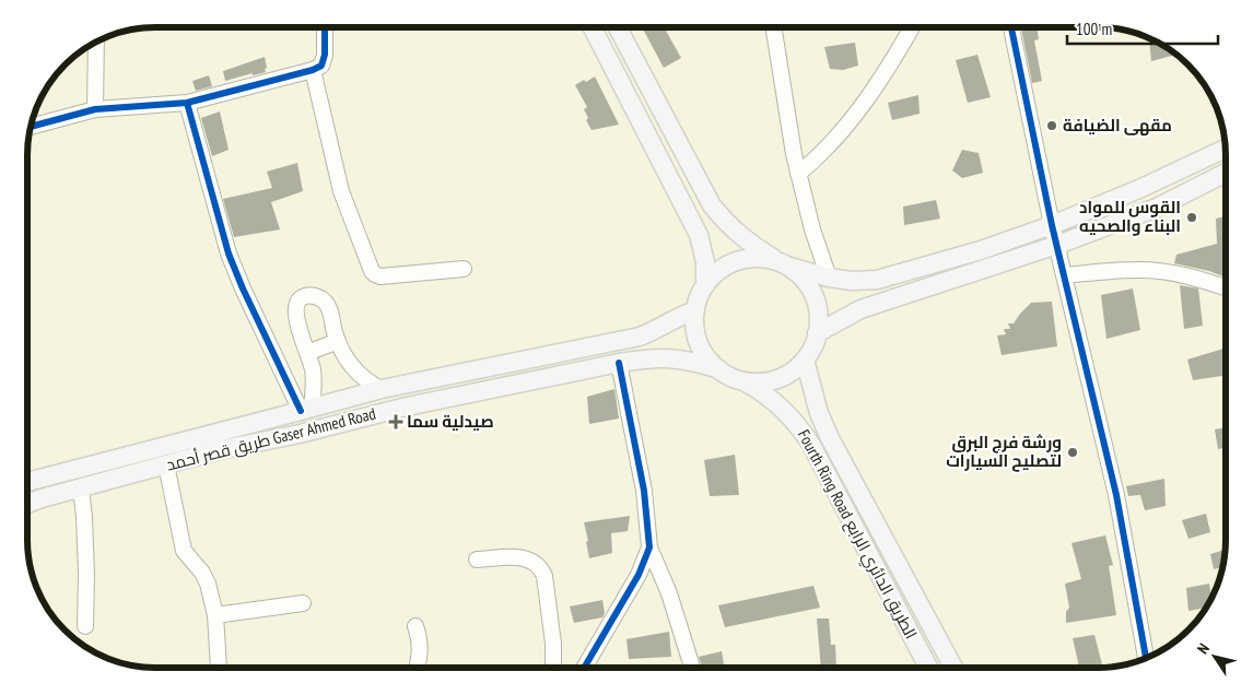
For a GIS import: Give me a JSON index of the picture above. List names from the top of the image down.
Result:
{
  "streets": {
    "main road": ["طريق قصر أحمد Gaser Ahmed Road", "Fourth Ring Road الطريق الدائري الرابع"]
  },
  "crossings": [
    ["طريق قصر أحمد Gaser Ahmed Road", "Fourth Ring Road الطريق الدائري الرابع"]
  ],
  "places": {
    "other": ["مقهى الضيافة", "القوس للمواد البناء والصحيه", "ورشة فرج البرق لتصليح السيارات"],
    "health": ["صيدلية سما"]
  },
  "scale_bar": "100 m",
  "north": "top left"
}
